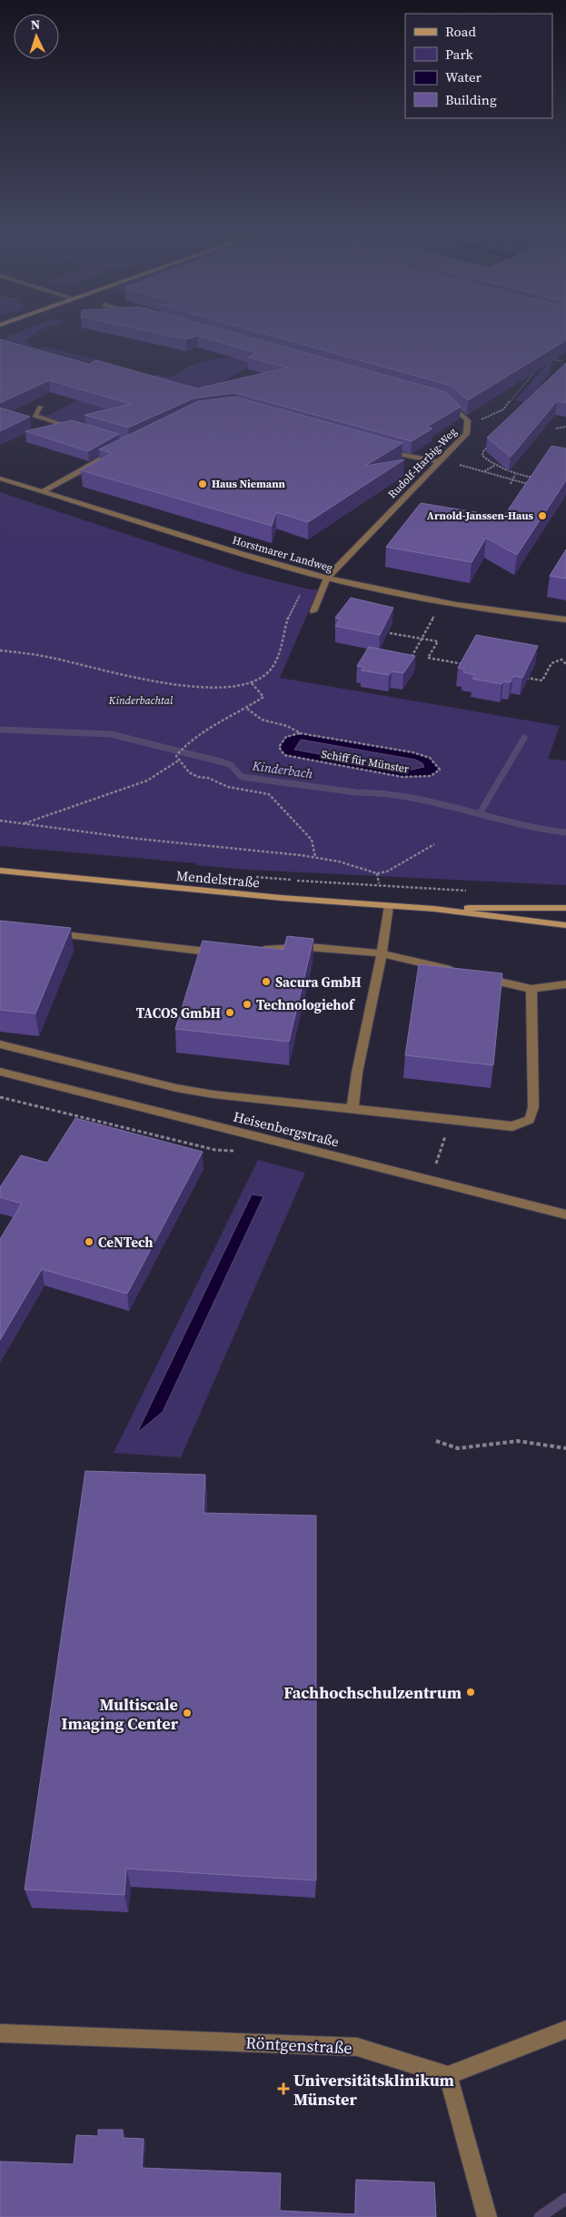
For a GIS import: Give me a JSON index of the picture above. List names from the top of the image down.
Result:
{
  "streets": {
    "main road": ["Mendelstraße"],
    "street": [
      "Rudolf-Harbig-Weg",
      "Horstmarer Landweg",
      "Heisenbergstraße",
      "Röntgenstraße"
    ],
    "path": ["Schiff für Münster"]
  },
  "crossings": [
    ["Rudolf-Harbig-Weg", "Horstmarer Landweg"]
  ],
  "water": ["Kinderbach"],
  "parks": ["Kinderbachtal"],
  "places": {
    "other": [
      "Haus Niemann",
      "Arnold-Janssen-Haus",
      "Sacura GmbH",
      "Technologiehof",
      "TACOS GmbH",
      "CeNTech",
      "Fachhochschulzentrum",
      "Multiscale Imaging Center"
    ],
    "health": ["Universitätsklinikum Münster"]
  },
  "legend": [
    "Road",
    "Park",
    "Water",
    "Building"
  ],
  "north": "top"
}
